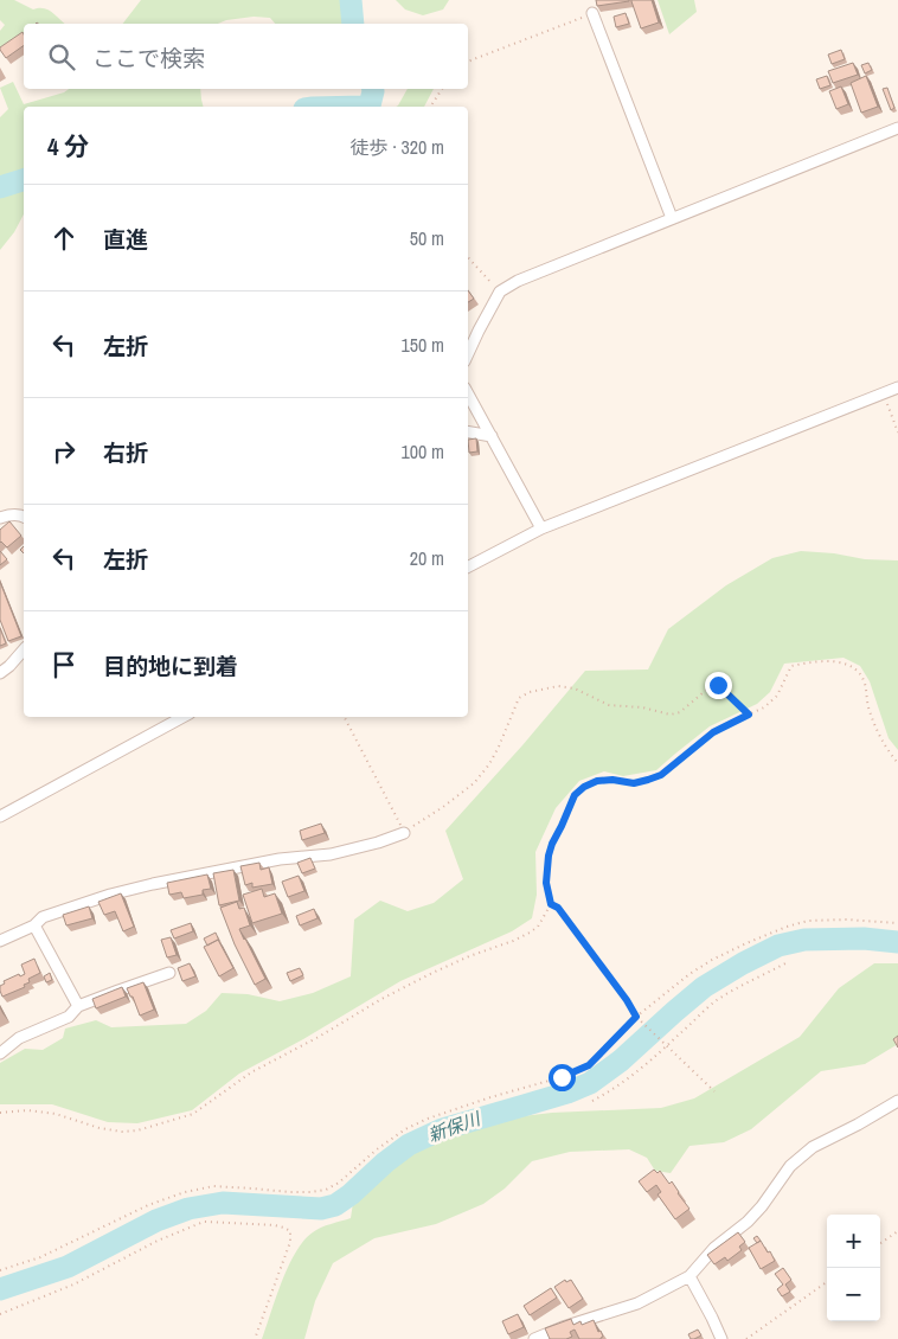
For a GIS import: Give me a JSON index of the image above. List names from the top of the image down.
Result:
{
  "water": ["新保川"],
  "page": {
    "search": "ここで検索",
    "heading": ["4 分", "徒歩 · 320 m"],
    "list": [
      ["直進", "50 m"],
      ["左折", "150 m"],
      ["右折", "100 m"],
      ["左折", "20 m"],
      "目的地に到着"
    ],
    "map_buttons": ["+", "−"]
  }
}
